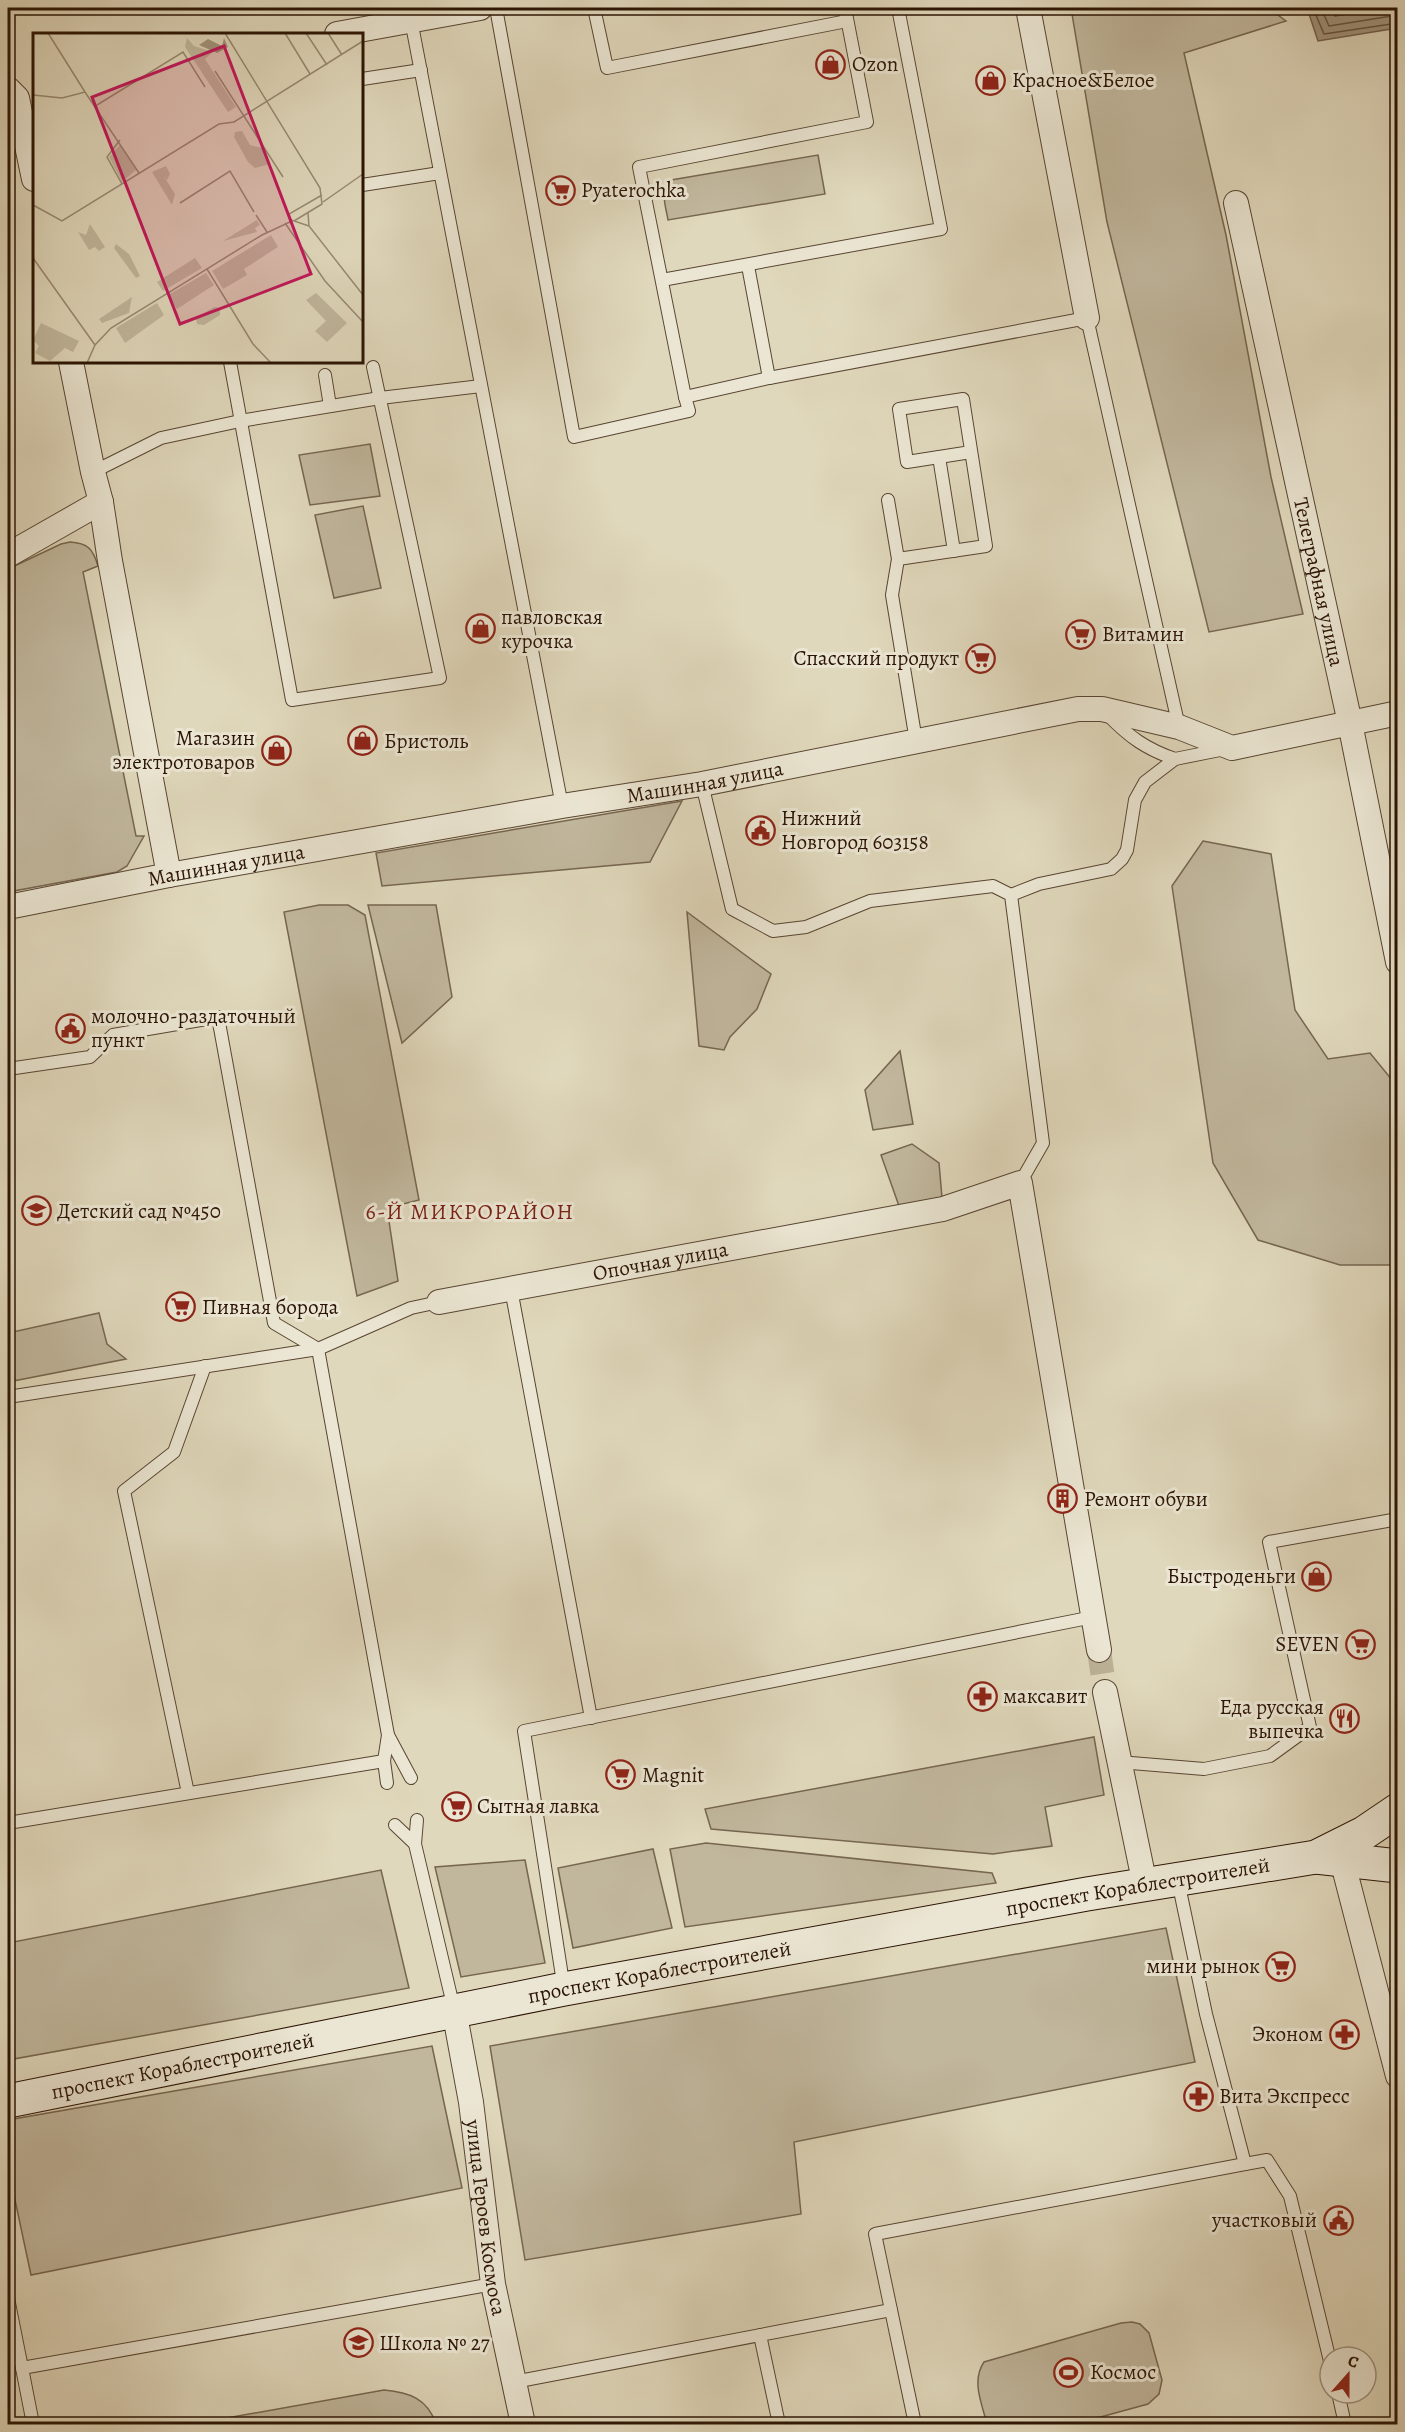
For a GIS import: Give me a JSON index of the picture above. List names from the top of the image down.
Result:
{
  "streets": {
    "street": [
      "Телеграфная улица",
      "Машинная улица",
      "Опочная улица",
      "проспект Кораблестроителей",
      "улица Героев Космоса"
    ]
  },
  "crossings": [
    ["проспект Кораблестроителей", "улица Героев Космоса"]
  ],
  "districts": ["6-Й МИКРОРАЙОН"],
  "places": {
    "shop": [
      "Ozon",
      "Красное&Белое",
      "павловская курочка",
      "Бристоль",
      "Магазин электротоваров",
      "Быстроденьги"
    ],
    "supermarket": [
      "Pyaterochka",
      "Витамин",
      "Спасский продукт",
      "Пивная борода",
      "SEVEN",
      "Magnit",
      "Сытная лавка",
      "мини рынок"
    ],
    "public building": ["Нижний Новгород 603158", "молочно-раздаточный пункт", "участковый"],
    "school or university": ["Детский сад №450", "Школа № 27"],
    "building": ["Ремонт обуви"],
    "pharmacy": ["максавит", "Эконом", "Вита Экспресс"],
    "restaurant": ["Еда русская выпечка"],
    "sports": ["Космос"]
  },
  "north": "top"
}
